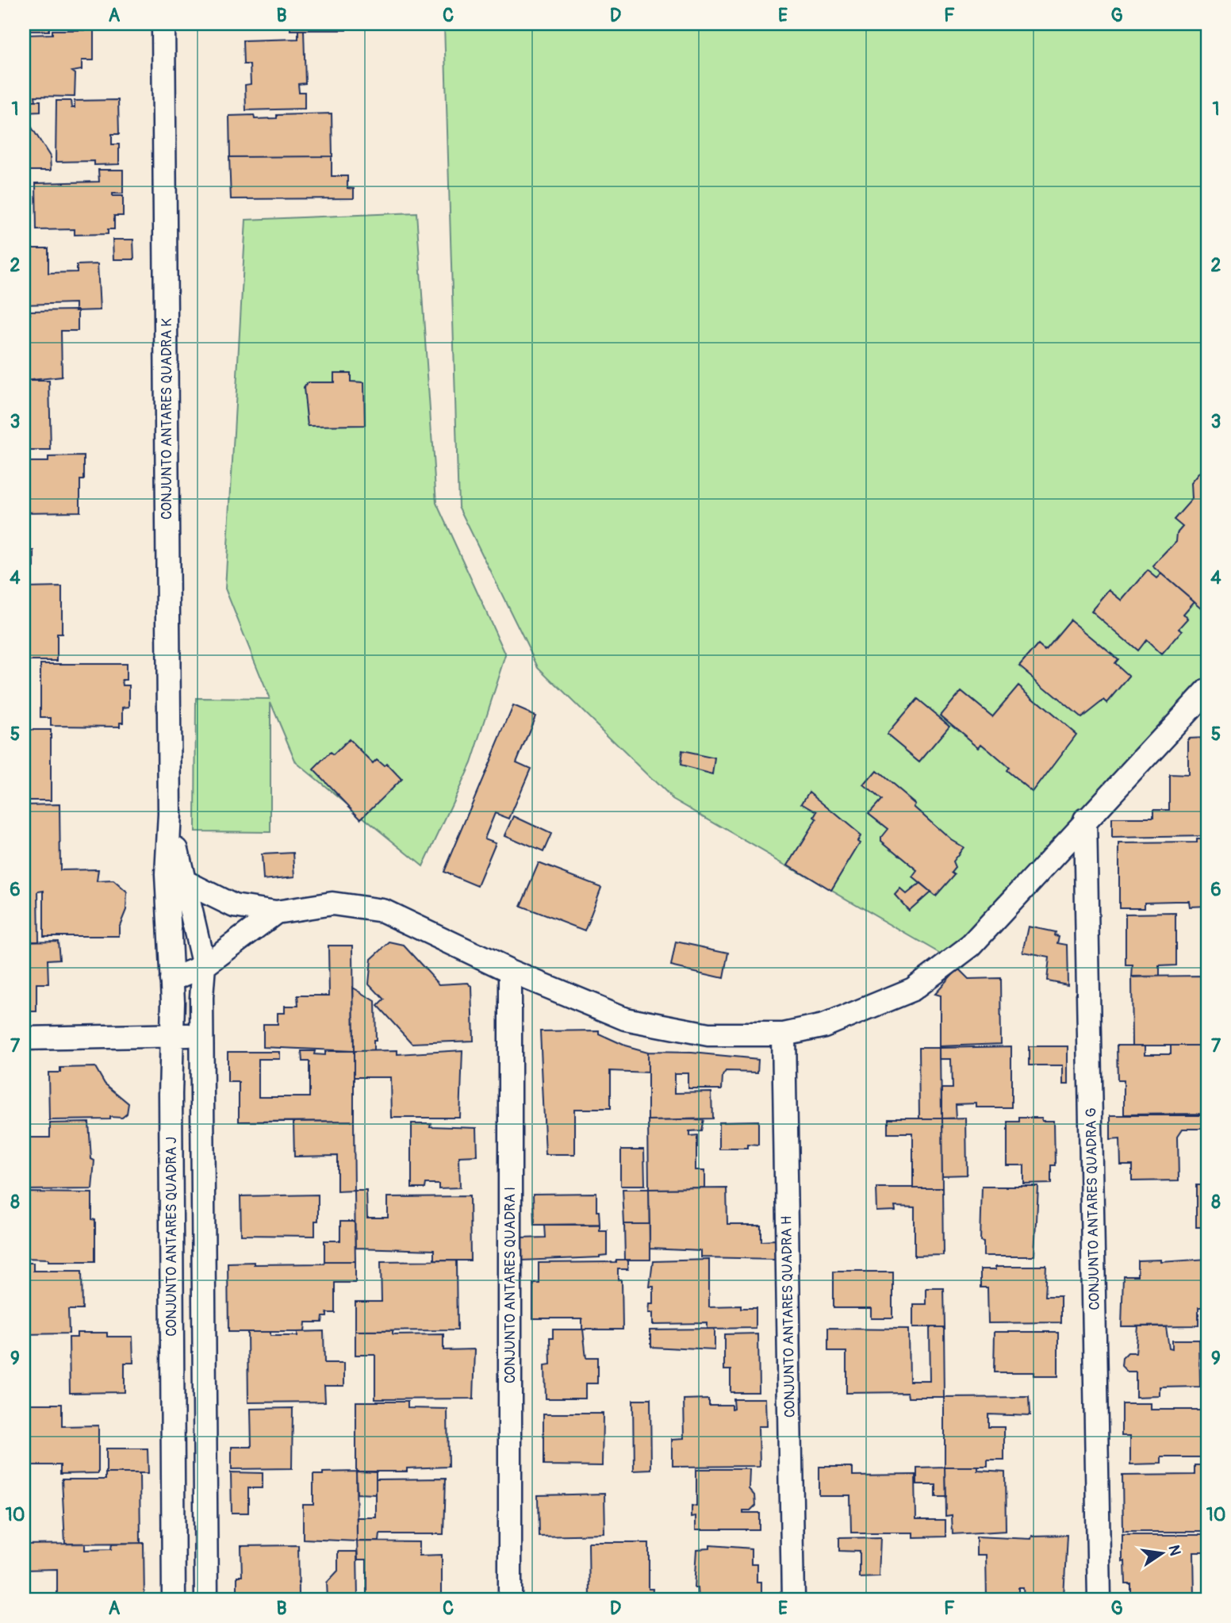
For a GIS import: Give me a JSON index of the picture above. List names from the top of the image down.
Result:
{
  "streets": {
    "street": [
      "CONJUNTO ANTARES QUADRA K",
      "CONJUNTO ANTARES QUADRA G",
      "CONJUNTO ANTARES QUADRA J",
      "CONJUNTO ANTARES QUADRA I",
      "CONJUNTO ANTARES QUADRA H"
    ]
  },
  "crossings": [
    ["CONJUNTO ANTARES QUADRA K", "CONJUNTO ANTARES QUADRA J"]
  ],
  "north": "right",
  "grid": {
    "columns": [
      "A",
      "B",
      "C",
      "D",
      "E",
      "F",
      "G"
    ],
    "rows": [
      "1",
      "2",
      "3",
      "4",
      "5",
      "6",
      "7",
      "8",
      "9",
      "10"
    ]
  }
}
